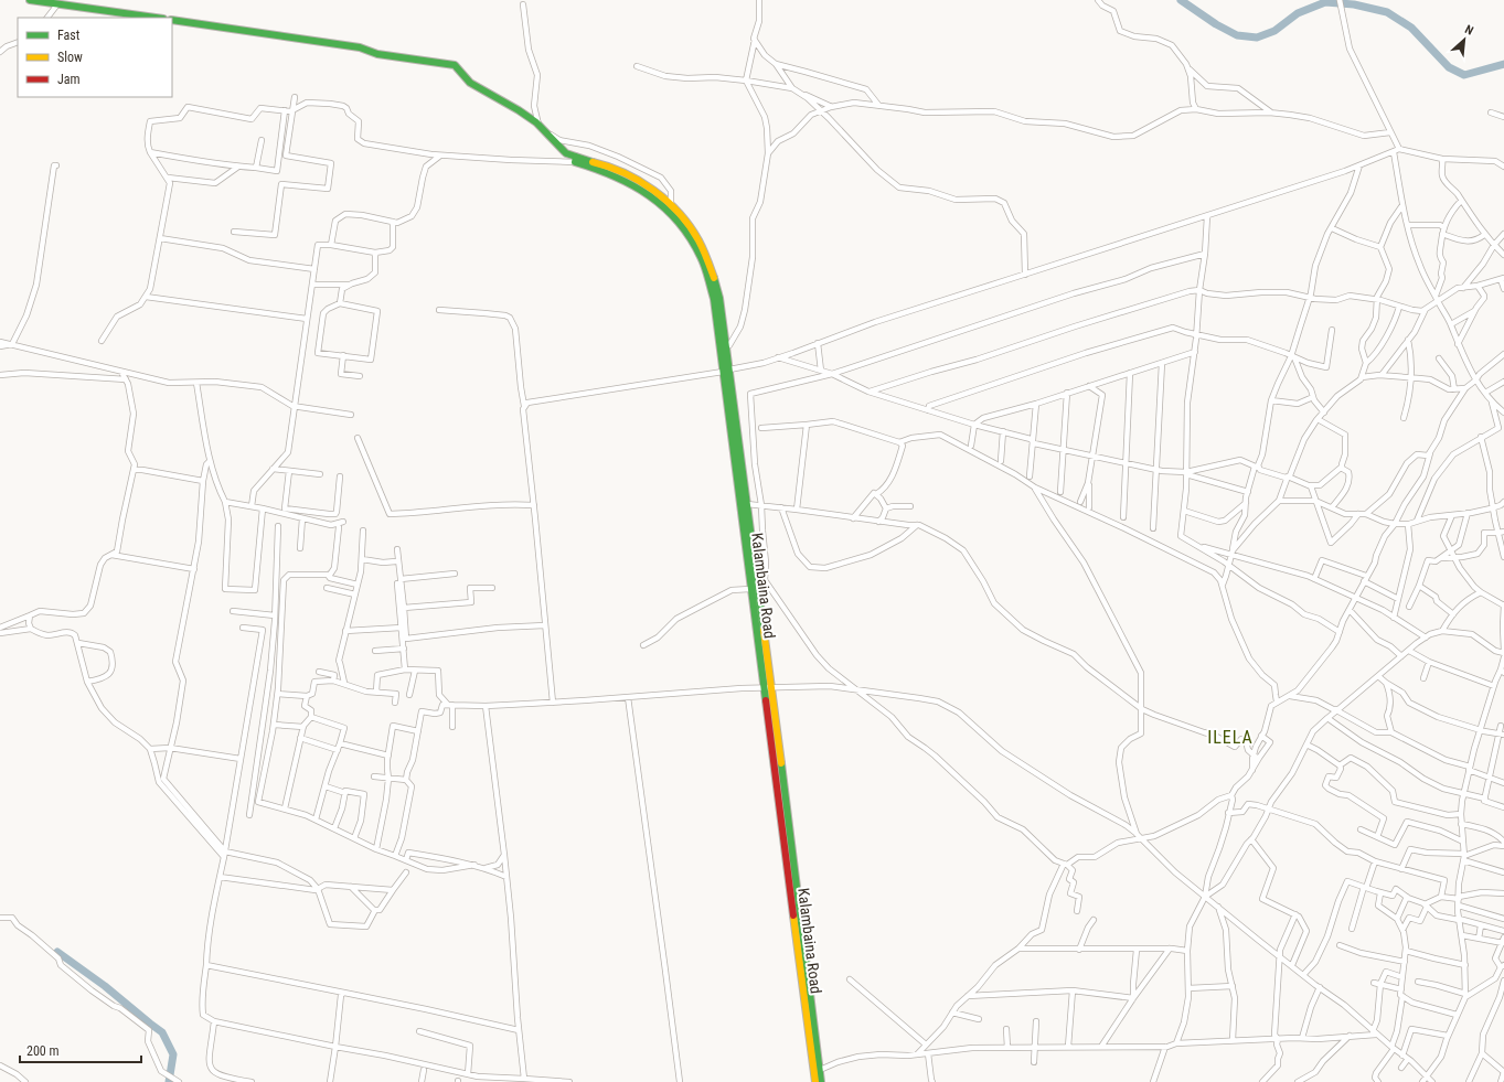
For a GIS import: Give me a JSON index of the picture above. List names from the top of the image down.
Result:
{
  "streets": {
    "main road": ["Kalambaina Road"]
  },
  "districts": ["ILELA"],
  "legend": ["Fast", "Slow", "Jam"],
  "scale_bar": "200 m",
  "north": "top right"
}
